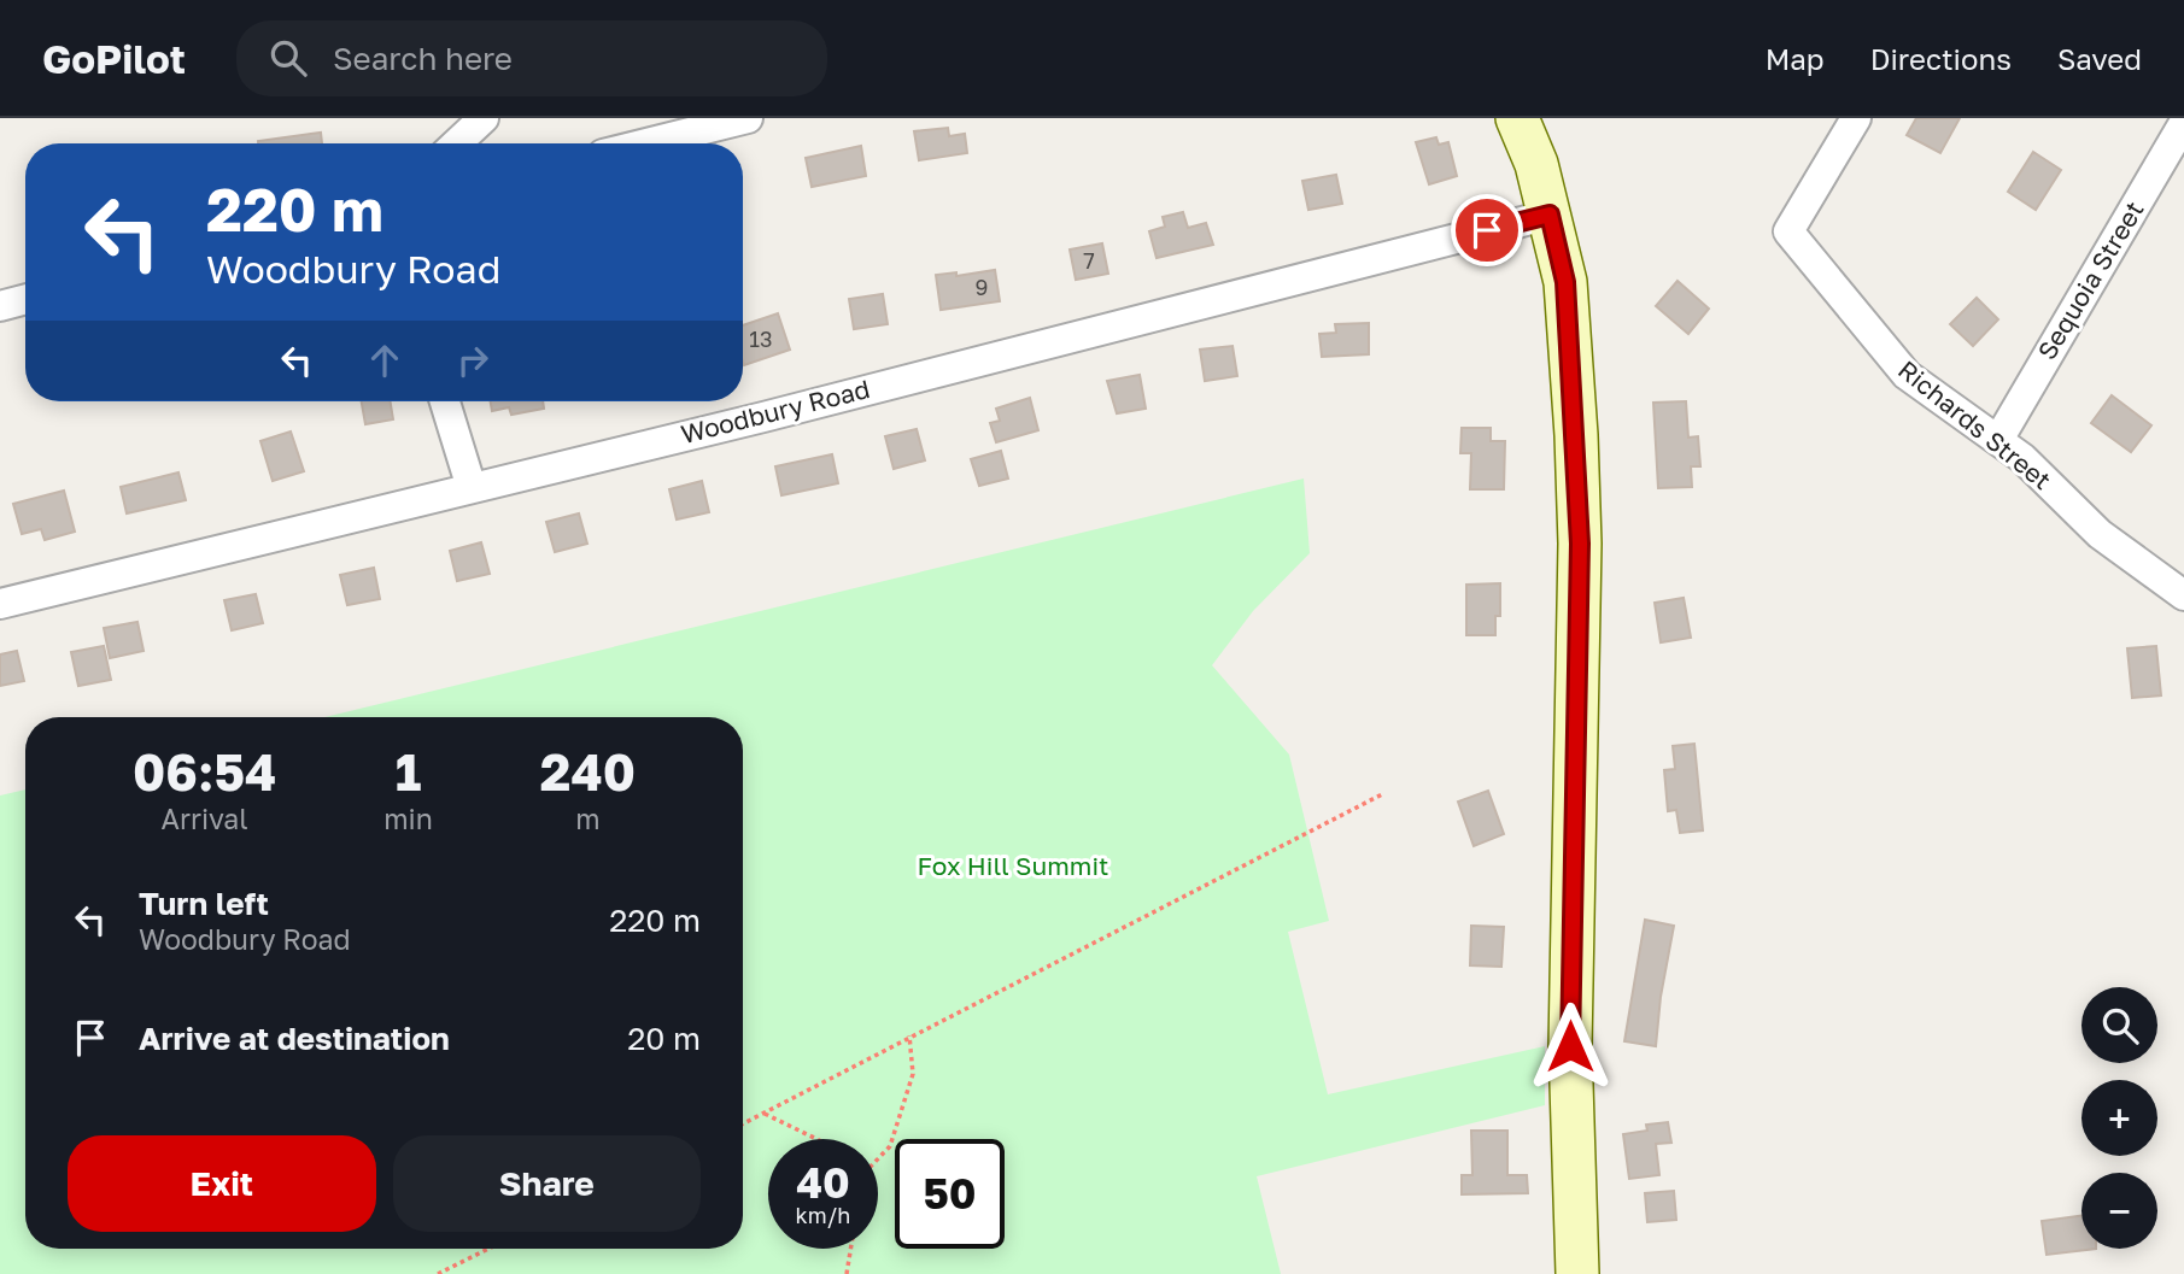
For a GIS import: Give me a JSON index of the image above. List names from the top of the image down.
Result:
{
  "streets": {
    "street": ["Sequoia Street", "Woodbury Road", "Richards Street"]
  },
  "crossings": [
    ["Sequoia Street", "Richards Street"]
  ],
  "parks": ["Fox Hill Summit"],
  "house_numbers": ["7", "9", "13"],
  "page": {
    "header": "GoPilot",
    "search": "Search here",
    "nav": ["Map", "Directions", "Saved"],
    "turn": ["220 m", "Woodbury Road"],
    "eta": [
      "06:54",
      "Arrival",
      "1",
      "min",
      "240",
      "m"
    ],
    "list": [
      {
        "name": "Turn left",
        "note": "Woodbury Road",
        "value": "220 m"
      },
      {
        "name": "Arrive at destination",
        "value": "20 m"
      }
    ],
    "map_buttons": ["+", "−"],
    "buttons": ["Exit", "Share"],
    "speed": "40 km/h",
    "limit": "50"
  }
}
